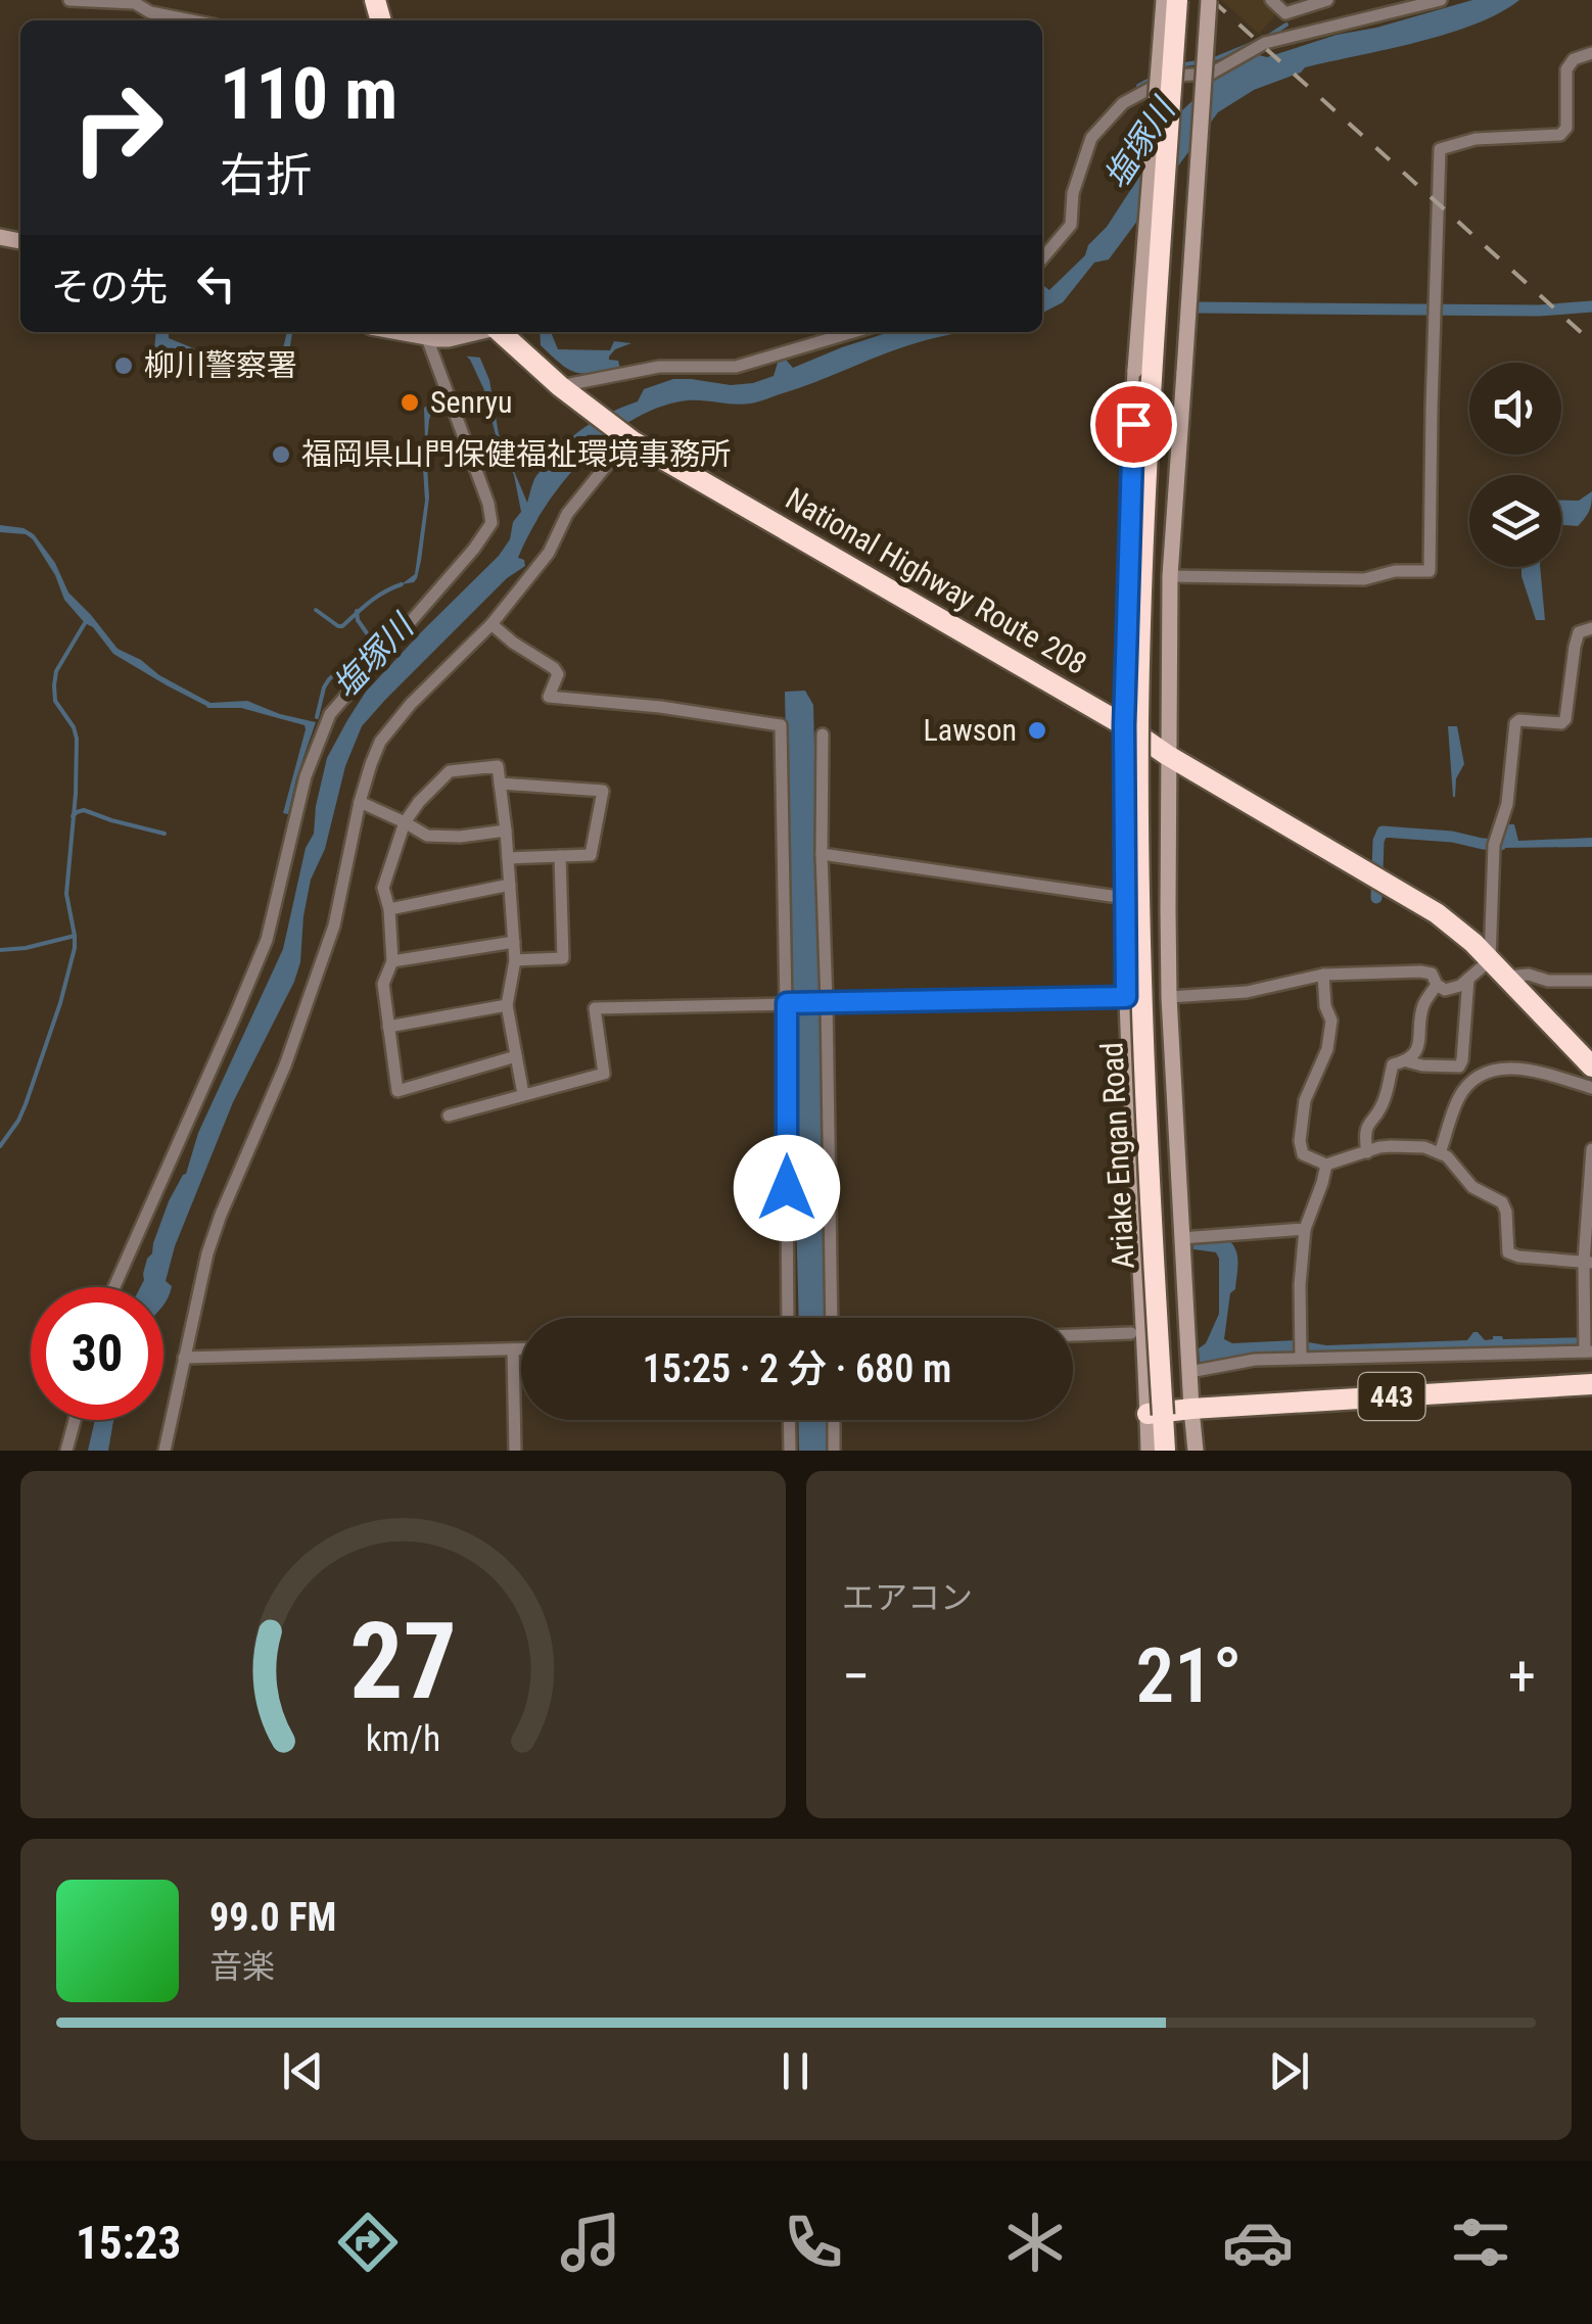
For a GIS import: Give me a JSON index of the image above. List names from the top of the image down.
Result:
{
  "streets": {
    "highway": ["National Highway Route 208", "Ariake Engan Road", "443"]
  },
  "crossings": [
    ["Ariake Engan Road", "443"]
  ],
  "water": ["塩塚川"],
  "places": [
    "柳川警察署",
    "Senryu",
    "福岡県山門保健福祉環境事務所",
    "Lawson"
  ],
  "page": {
    "turn": ["110 m", "右折"],
    "then": "その先",
    "limit": "30",
    "trip": "15:25 · 2 分 · 680 m",
    "tile": "エアコン",
    "heat": ["−", "21°", "+"],
    "song": ["99.0 FM", "音楽"],
    "tabs": "15:23",
    "gauge": ["27", "km/h"]
  }
}
